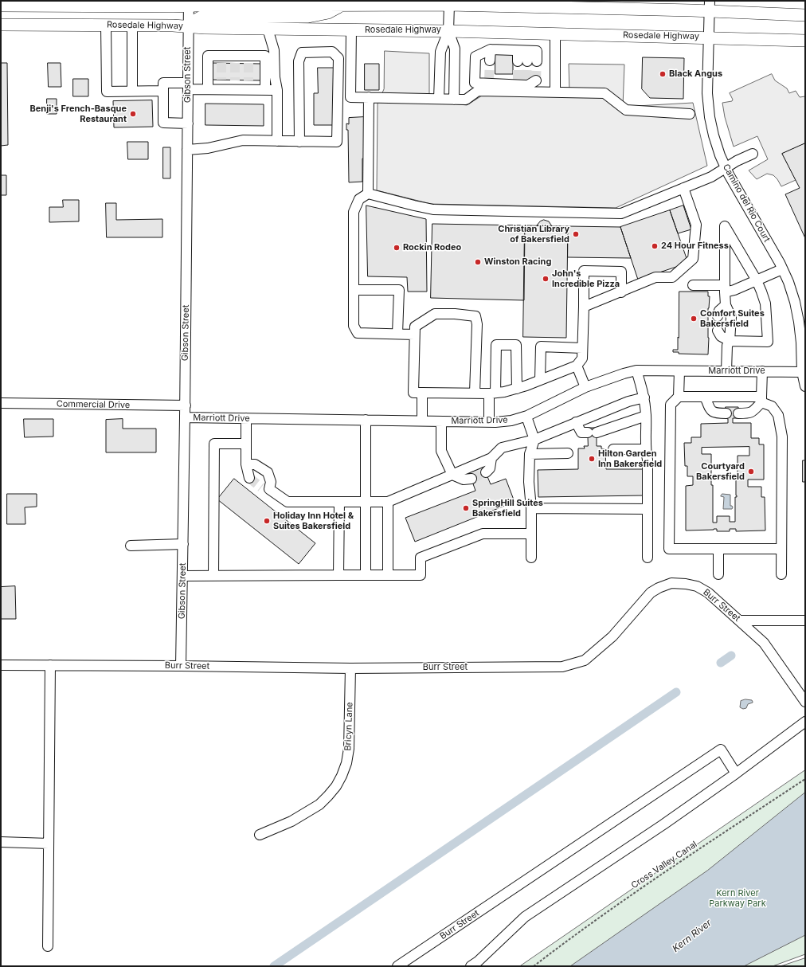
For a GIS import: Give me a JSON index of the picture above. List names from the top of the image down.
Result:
{
  "streets": {
    "main road": ["Rosedale Highway"],
    "street": [
      "Gibson Street",
      "Camino del Rio Court",
      "Marriott Drive",
      "Commercial Drive",
      "Burr Street",
      "Bricyn Lane"
    ],
    "path": ["Cross Valley Canal"]
  },
  "crossings": [
    ["Rosedale Highway", "Gibson Street"],
    ["Rosedale Highway", "Camino del Rio Court"],
    ["Gibson Street", "Marriott Drive"],
    ["Gibson Street", "Commercial Drive"],
    ["Gibson Street", "Burr Street"],
    ["Camino del Rio Court", "Marriott Drive"],
    ["Burr Street", "Bricyn Lane"]
  ],
  "water": ["Kern River"],
  "parks": ["Kern River Parkway Park"],
  "places": [
    "Black Angus",
    "Benji's French-Basque Restaurant",
    "Christian Library of Bakersfield",
    "24 Hour Fitness",
    "Rockin Rodeo",
    "Winston Racing",
    "John's Incredible Pizza",
    "Comfort Suites Bakersfield",
    "Hilton Garden Inn Bakersfield",
    "Courtyard Bakersfield",
    "SpringHill Suites Bakersfield",
    "Holiday Inn Hotel & Suites Bakersfield"
  ]
}
